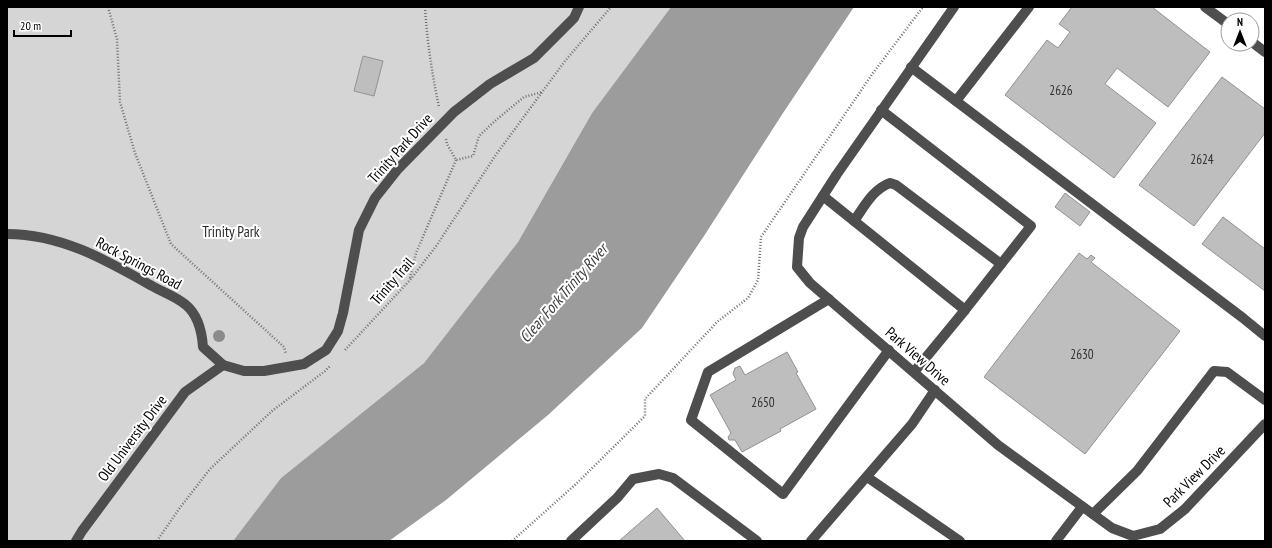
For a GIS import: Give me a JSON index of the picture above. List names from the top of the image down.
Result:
{
  "streets": {
    "street": [
      "Trinity Park Drive",
      "Rock Springs Road",
      "Park View Drive",
      "Old University Drive"
    ],
    "path": ["Trinity Trail"]
  },
  "crossings": [
    ["Trinity Park Drive", "Rock Springs Road"],
    ["Trinity Park Drive", "Old University Drive"],
    ["Rock Springs Road", "Old University Drive"]
  ],
  "water": ["Clear Fork Trinity River"],
  "parks": ["Trinity Park"],
  "house_numbers": [
    "2626",
    "2624",
    "2630",
    "2650"
  ],
  "scale_bar": "20 m",
  "north": "top"
}
